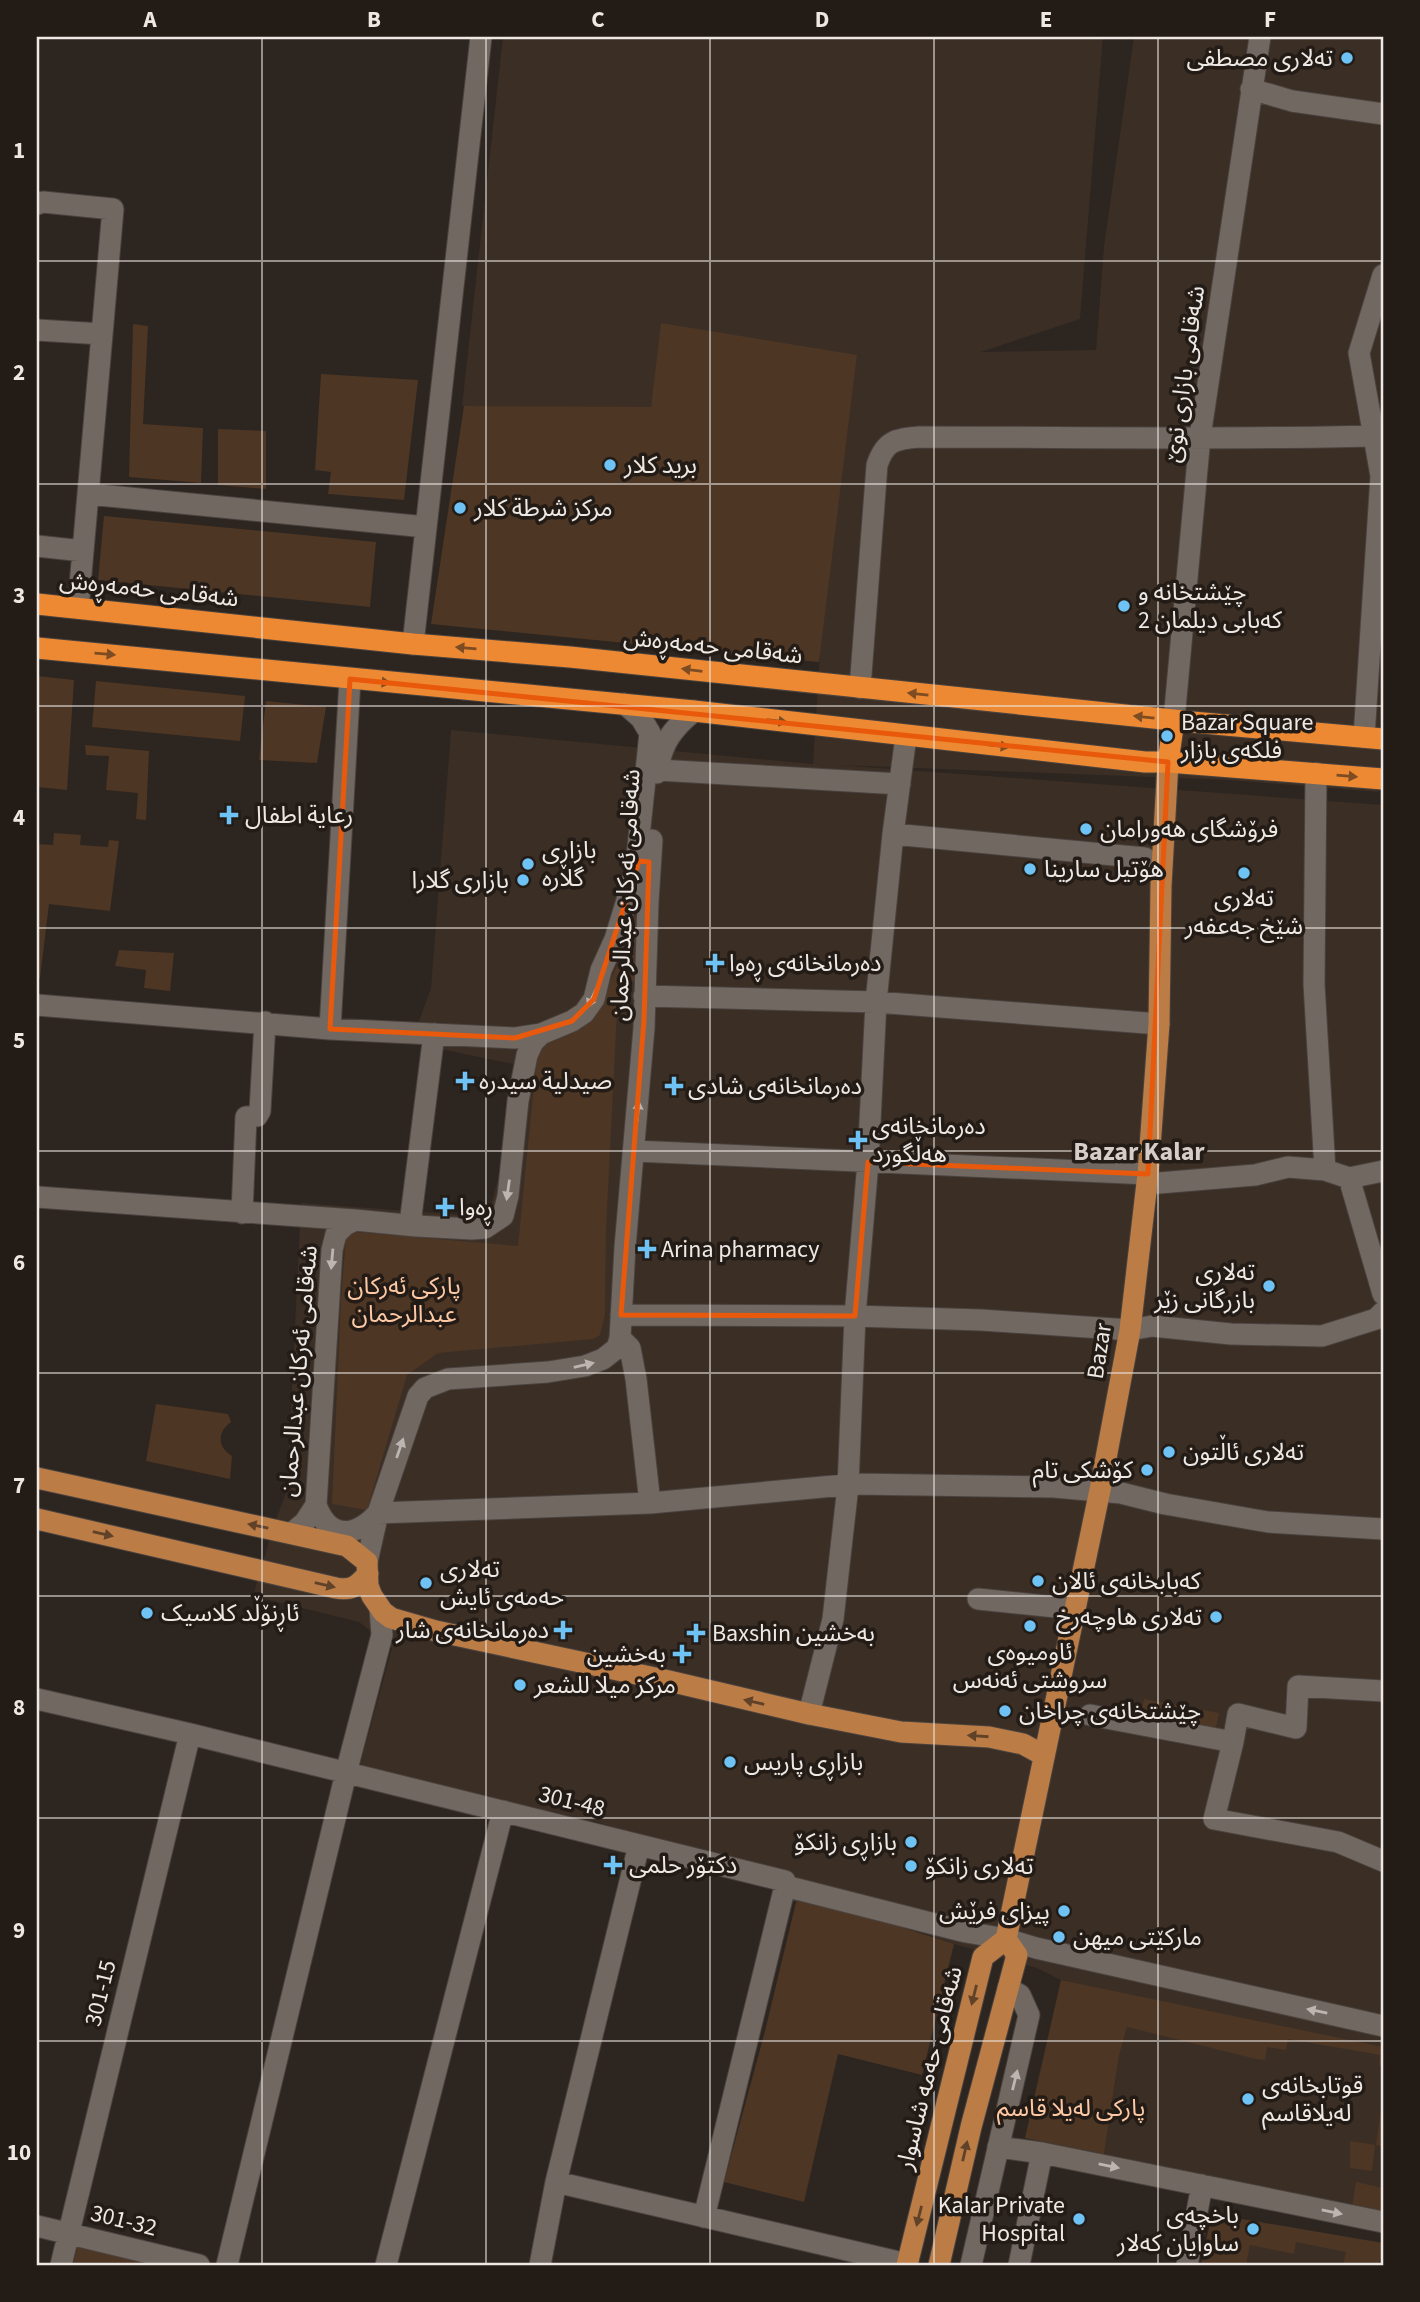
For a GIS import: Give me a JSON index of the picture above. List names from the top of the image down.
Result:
{
  "streets": {
    "highway": ["شەقامی حەمەڕەش"],
    "main road": ["Bazar", "شەقامی حەمە شاسوار"],
    "street": [
      "شەقامی بازاری نوێ",
      "شەقامی ئەرکان عبدالرحمان",
      "301-48",
      "301-15",
      "301-32"
    ]
  },
  "crossings": [
    ["شەقامی بازاری نوێ", "شەقامی حەمەڕەش"],
    ["Bazar", "301-48"],
    ["Bazar", "شەقامی حەمە شاسوار"],
    ["301-48", "301-15"],
    ["301-48", "شەقامی حەمە شاسوار"],
    ["301-15", "301-32"]
  ],
  "districts": ["Bazar Kalar"],
  "parks": ["پارکی ئەرکان عبدالرحمان", "پارکی لەیلا قاسم"],
  "places": {
    "other": [
      "تەلاری مصطفی",
      "بريد كلار",
      "مركز شرطة كلار",
      "چێشتخانە و کەبابی دیلمان 2",
      "Bazar Square فلکەی بازار",
      "فرۆشگای هەورامان",
      "بازاڕی گلارە",
      "هۆتیل سارینا",
      "تەلاری شێخ جەعفەر",
      "بازاری گلارا",
      "تەلاری بازرگانی زێر",
      "تەلاری ئاڵتون",
      "کۆشکی تام",
      "کەبابخانەی ئالان",
      "تەلاری حەمەی ئایش",
      "ئاڕنۆڵد کلاسیک",
      "تەلاری هاوچەرخ",
      "ئاومیوەی سروشتی ئەنەس",
      "مركز ميلا للشعر",
      "چێشتخانەی چراخان",
      "بازاڕی پاریس",
      "بازاڕی زانکۆ",
      "تەلاری زانکۆ",
      "پیزای فرێش",
      "مارکێتی میهن",
      "قوتابخانەی لەیلاقاسم",
      "Kalar Private Hospital",
      "باخچەی ساوایان کەلار"
    ],
    "health": [
      "رعاية اطفال",
      "دەرمانخانەی ڕەوا",
      "صيدلية سيدره",
      "دەرمانخانەی شادی",
      "دەرمانخانەی هەڵگورد",
      "ڕەوا",
      "Arina pharmacy",
      "دەرمانخانەی شار",
      "Baxshin بەخشین",
      "بەخشین",
      "دکتۆر حلمی"
    ]
  },
  "grid": {
    "columns": [
      "A",
      "B",
      "C",
      "D",
      "E",
      "F"
    ],
    "rows": [
      "1",
      "2",
      "3",
      "4",
      "5",
      "6",
      "7",
      "8",
      "9",
      "10"
    ]
  }
}
